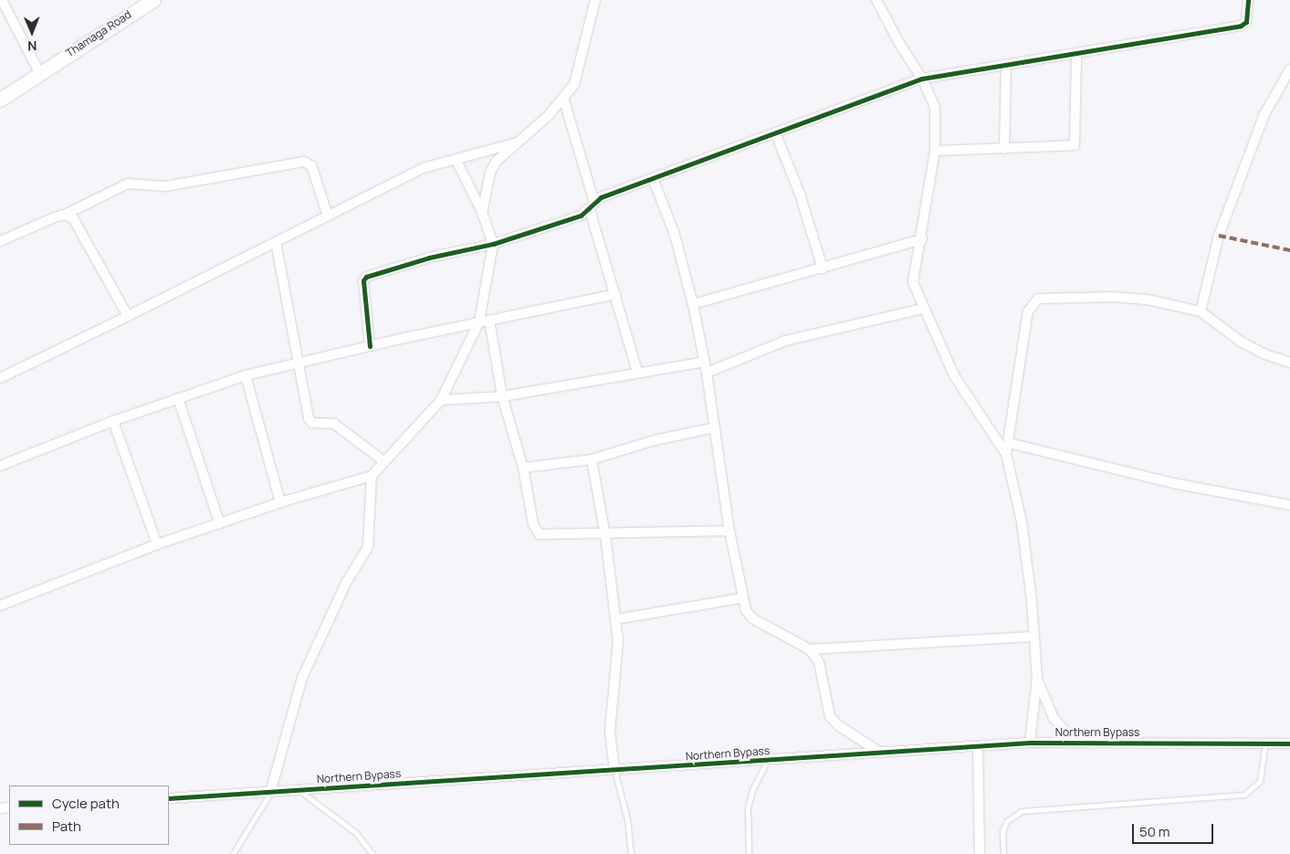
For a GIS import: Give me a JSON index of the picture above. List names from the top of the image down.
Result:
{
  "streets": {
    "main road": ["Thamaga Road"],
    "street": ["Northern Bypass"]
  },
  "legend": ["Cycle path", "Path"],
  "scale_bar": "50 m",
  "north": "bottom"
}
